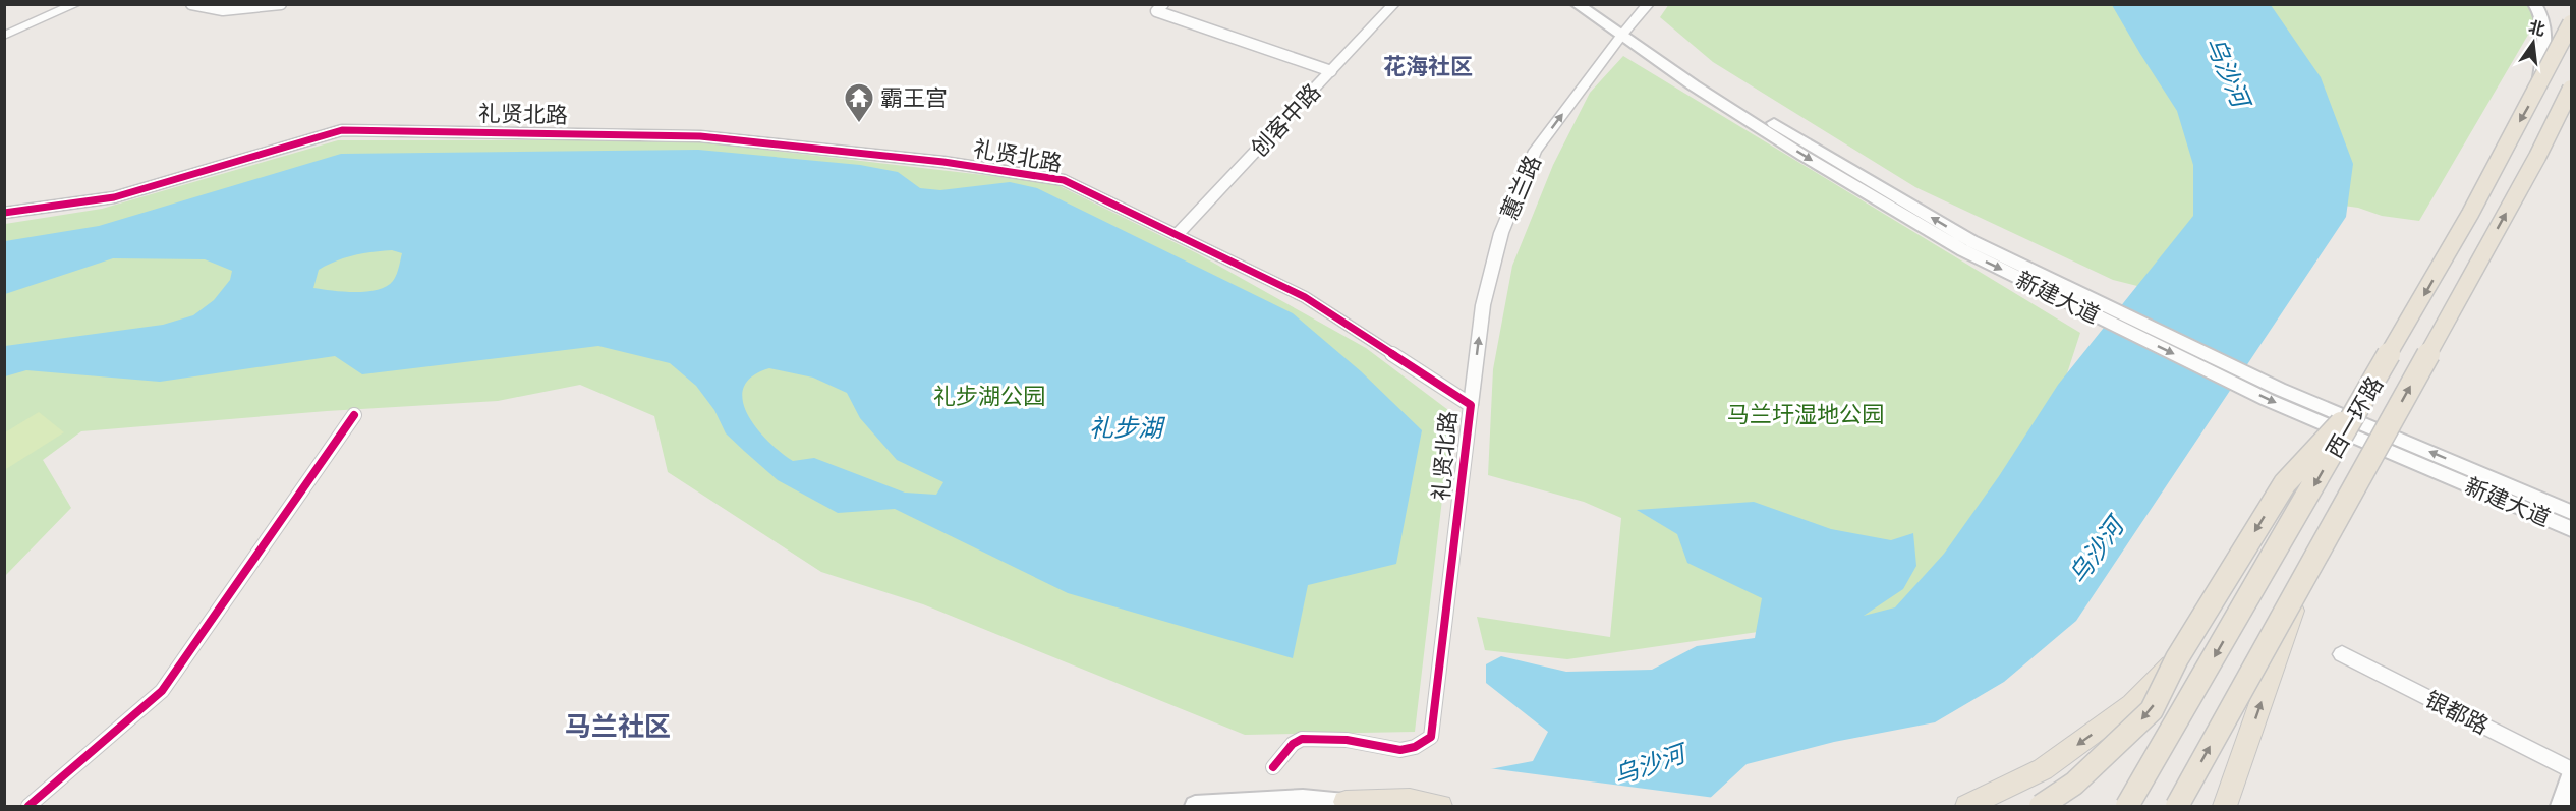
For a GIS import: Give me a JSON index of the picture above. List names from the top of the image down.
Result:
{
  "streets": {
    "highway": ["西一环路"],
    "main road": ["新建大道"],
    "street": [
      "礼贤北路",
      "创客中路",
      "蕙兰路",
      "银都路"
    ]
  },
  "crossings": [
    ["礼贤北路", "创客中路"],
    ["礼贤北路", "蕙兰路"],
    ["蕙兰路", "新建大道"]
  ],
  "one_way": ["蕙兰路"],
  "districts": ["花海社区", "马兰社区"],
  "water": ["乌沙河", "礼步湖"],
  "parks": ["礼步湖公园", "马兰圩湿地公园"],
  "places": {
    "temple": ["霸王宫"]
  },
  "north": "top"
}
